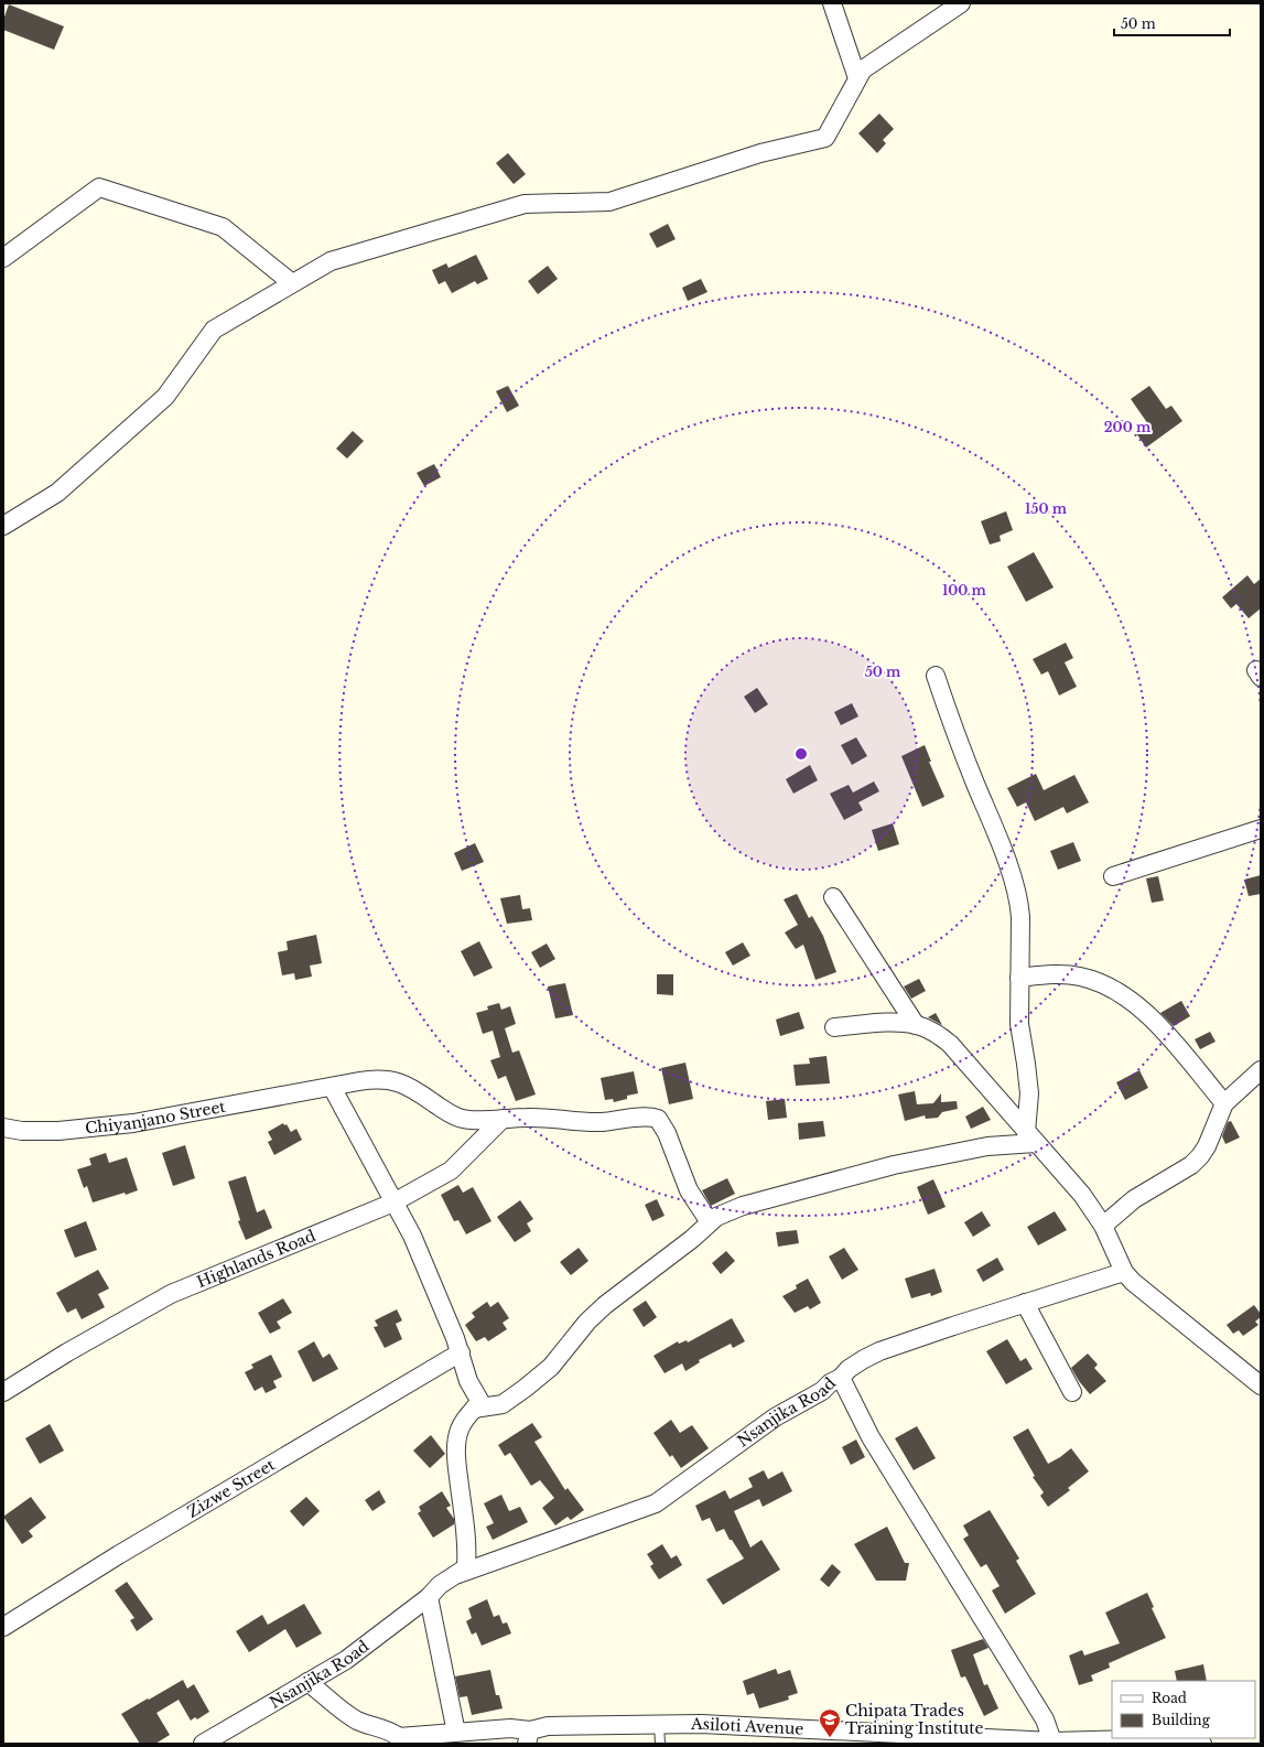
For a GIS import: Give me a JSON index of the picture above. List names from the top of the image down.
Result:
{
  "streets": {
    "street": [
      "Chiyanjano Street",
      "Highlands Road",
      "Nsanjika Road",
      "Zizwe Street",
      "Asiloti Avenue"
    ]
  },
  "crossings": [
    ["Chiyanjano Street", "Highlands Road"],
    ["Nsanjika Road", "Asiloti Avenue"]
  ],
  "places": {
    "school or university": ["Chipata Trades Training Institute"]
  },
  "legend": ["Road", "Building"],
  "scale_bar": "50 m",
  "rings": [
    "200 m",
    "150 m",
    "100 m",
    "50 m"
  ]
}
